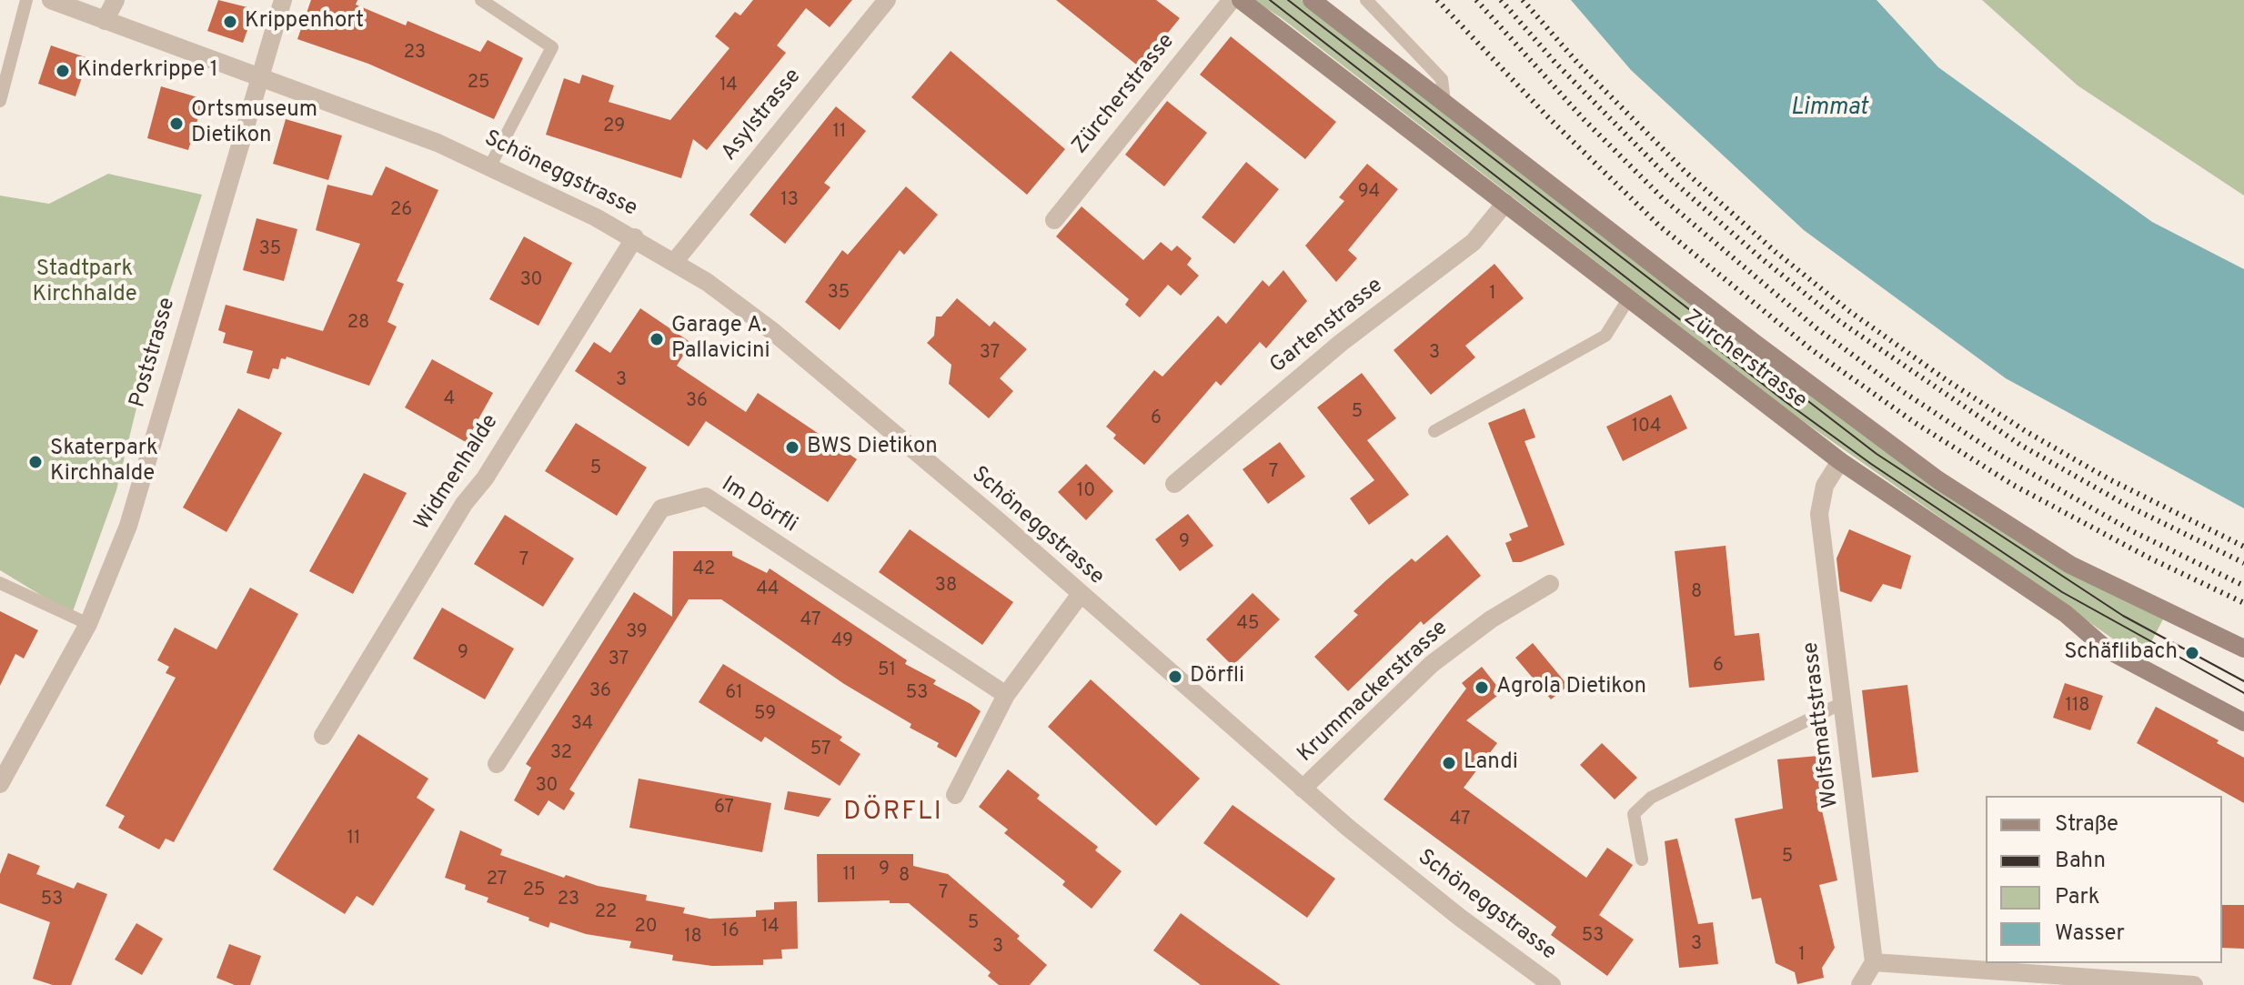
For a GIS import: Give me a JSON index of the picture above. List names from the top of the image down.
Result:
{
  "streets": {
    "main road": ["Zürcherstrasse"],
    "street": [
      "Asylstrasse",
      "Schöneggstrasse",
      "Gartenstrasse",
      "Poststrasse",
      "Widmenhalde",
      "Im Dörfli",
      "Krummackerstrasse",
      "Wolfsmattstrasse"
    ]
  },
  "crossings": [
    ["Zürcherstrasse", "Gartenstrasse"],
    ["Zürcherstrasse", "Wolfsmattstrasse"],
    ["Asylstrasse", "Schöneggstrasse"],
    ["Schöneggstrasse", "Poststrasse"],
    ["Schöneggstrasse", "Widmenhalde"],
    ["Schöneggstrasse", "Krummackerstrasse"]
  ],
  "districts": ["DÖRFLI"],
  "water": ["Limmat"],
  "parks": ["Stadtpark Kirchhalde"],
  "places": [
    "Krippenhort",
    "Kinderkrippe 1",
    "Ortsmuseum Dietikon",
    "Garage A. Pallavicini",
    "BWS Dietikon",
    "Skaterpark Kirchhalde",
    "Schäflibach",
    "Dörfli",
    "Agrola Dietikon",
    "Landi"
  ],
  "house_numbers": [
    "23",
    "25",
    "14",
    "29",
    "11",
    "94",
    "13",
    "26",
    "35",
    "30",
    "35",
    "1",
    "28",
    "37",
    "3",
    "3",
    "4",
    "36",
    "5",
    "6",
    "104",
    "5",
    "7",
    "10",
    "9",
    "7",
    "42",
    "38",
    "44",
    "8",
    "47",
    "45",
    "39",
    "49",
    "9",
    "37",
    "6",
    "51",
    "36",
    "61",
    "53",
    "118",
    "59",
    "34",
    "57",
    "32",
    "30",
    "67",
    "47",
    "11",
    "5",
    "9",
    "11",
    "8",
    "27",
    "25",
    "7",
    "53",
    "23",
    "22",
    "5",
    "20",
    "14",
    "16",
    "53",
    "18",
    "3",
    "3",
    "1"
  ],
  "legend": [
    "Straße",
    "Bahn",
    "Park",
    "Wasser"
  ]
}
